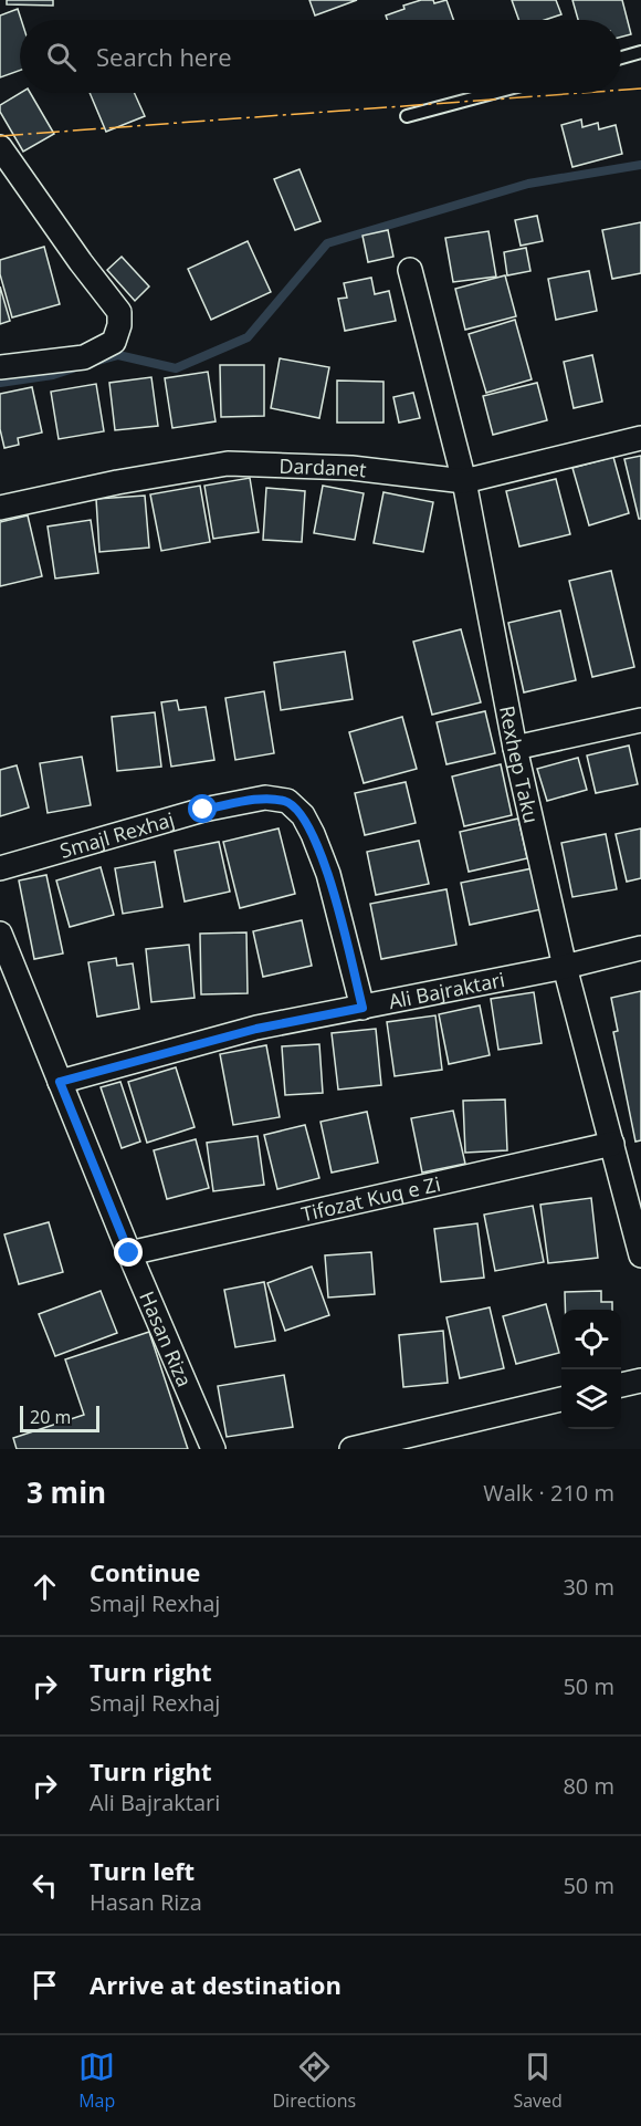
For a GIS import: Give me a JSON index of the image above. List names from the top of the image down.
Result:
{
  "streets": {
    "street": [
      "Dardanet",
      "Rexhep Taku",
      "Smajl Rexhaj",
      "Ali Bajraktari",
      "Tifozat Kuq e Zi",
      "Hasan Riza"
    ]
  },
  "crossings": [
    ["Dardanet", "Rexhep Taku"],
    ["Rexhep Taku", "Ali Bajraktari"],
    ["Rexhep Taku", "Tifozat Kuq e Zi"],
    ["Smajl Rexhaj", "Ali Bajraktari"],
    ["Ali Bajraktari", "Hasan Riza"],
    ["Tifozat Kuq e Zi", "Hasan Riza"]
  ],
  "scale_bar": "20 m",
  "page": {
    "search": "Search here",
    "scale": "20 m",
    "heading": ["3 min", "Walk · 210 m"],
    "list": [
      ["Continue", "Smajl Rexhaj", "30 m"],
      ["Turn right", "Smajl Rexhaj", "50 m"],
      ["Turn right", "Ali Bajraktari", "80 m"],
      ["Turn left", "Hasan Riza", "50 m"],
      "Arrive at destination"
    ],
    "nav": ["Map", "Directions", "Saved"]
  }
}
